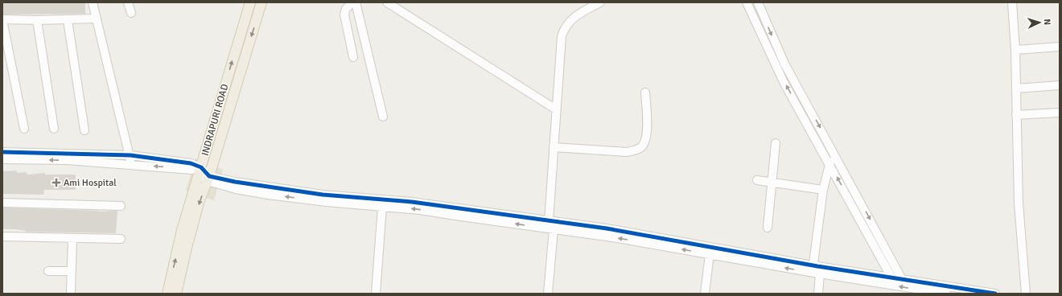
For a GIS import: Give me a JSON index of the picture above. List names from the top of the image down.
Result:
{
  "streets": {
    "main road": ["INDRAPURI ROAD"]
  },
  "places": {
    "health": ["Ami Hospital"]
  },
  "north": "right"
}
